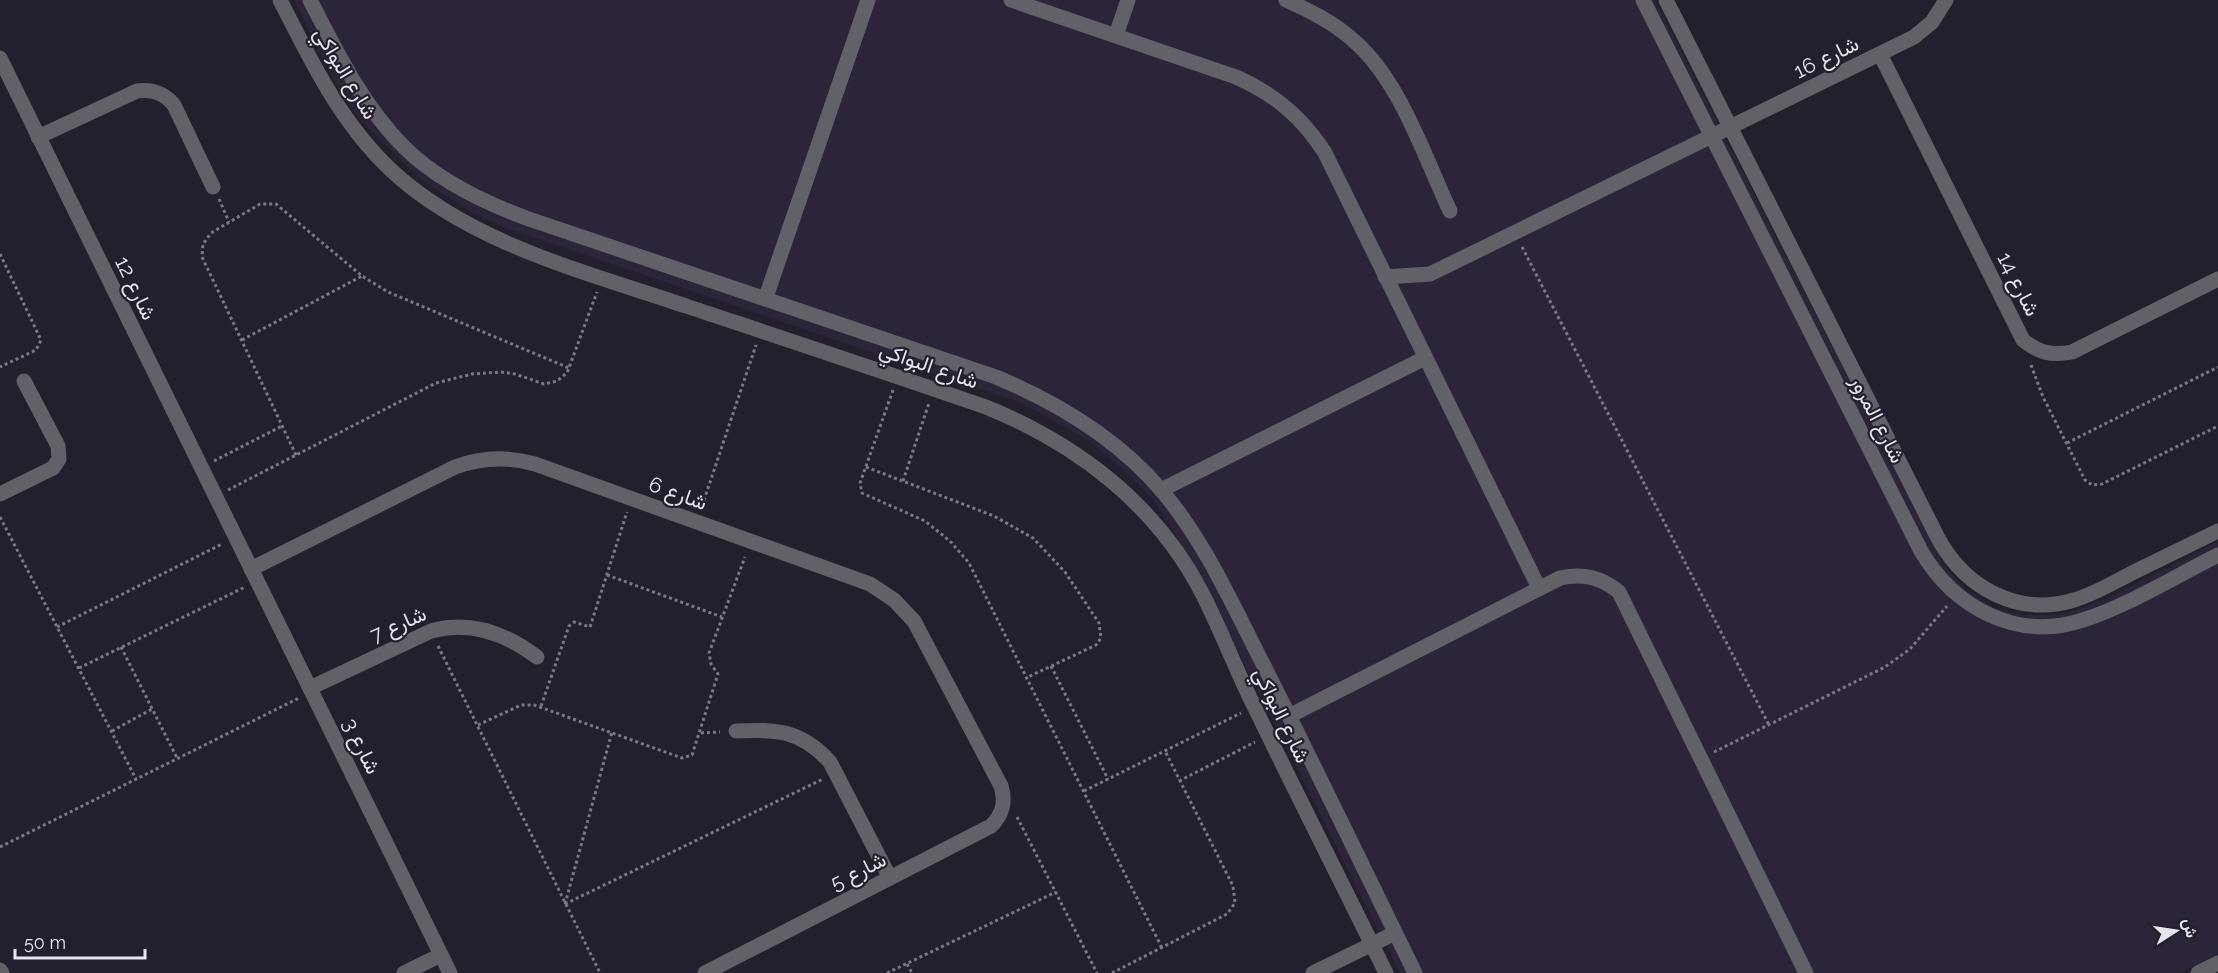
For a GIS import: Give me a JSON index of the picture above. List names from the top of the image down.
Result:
{
  "streets": {
    "street": [
      "شارع 16",
      "شارع البواكي",
      "شارع 14",
      "شارع 12",
      "شارع المرور",
      "شارع 6",
      "شارع 7",
      "شارع 3",
      "شارع 5"
    ]
  },
  "crossings": [
    ["شارع 16", "شارع 14"],
    ["شارع 16", "شارع المرور"],
    ["شارع 12", "شارع 3"],
    ["شارع 6", "شارع 3"],
    ["شارع 6", "شارع 5"],
    ["شارع 7", "شارع 3"]
  ],
  "scale_bar": "50 m",
  "north": "right"
}
